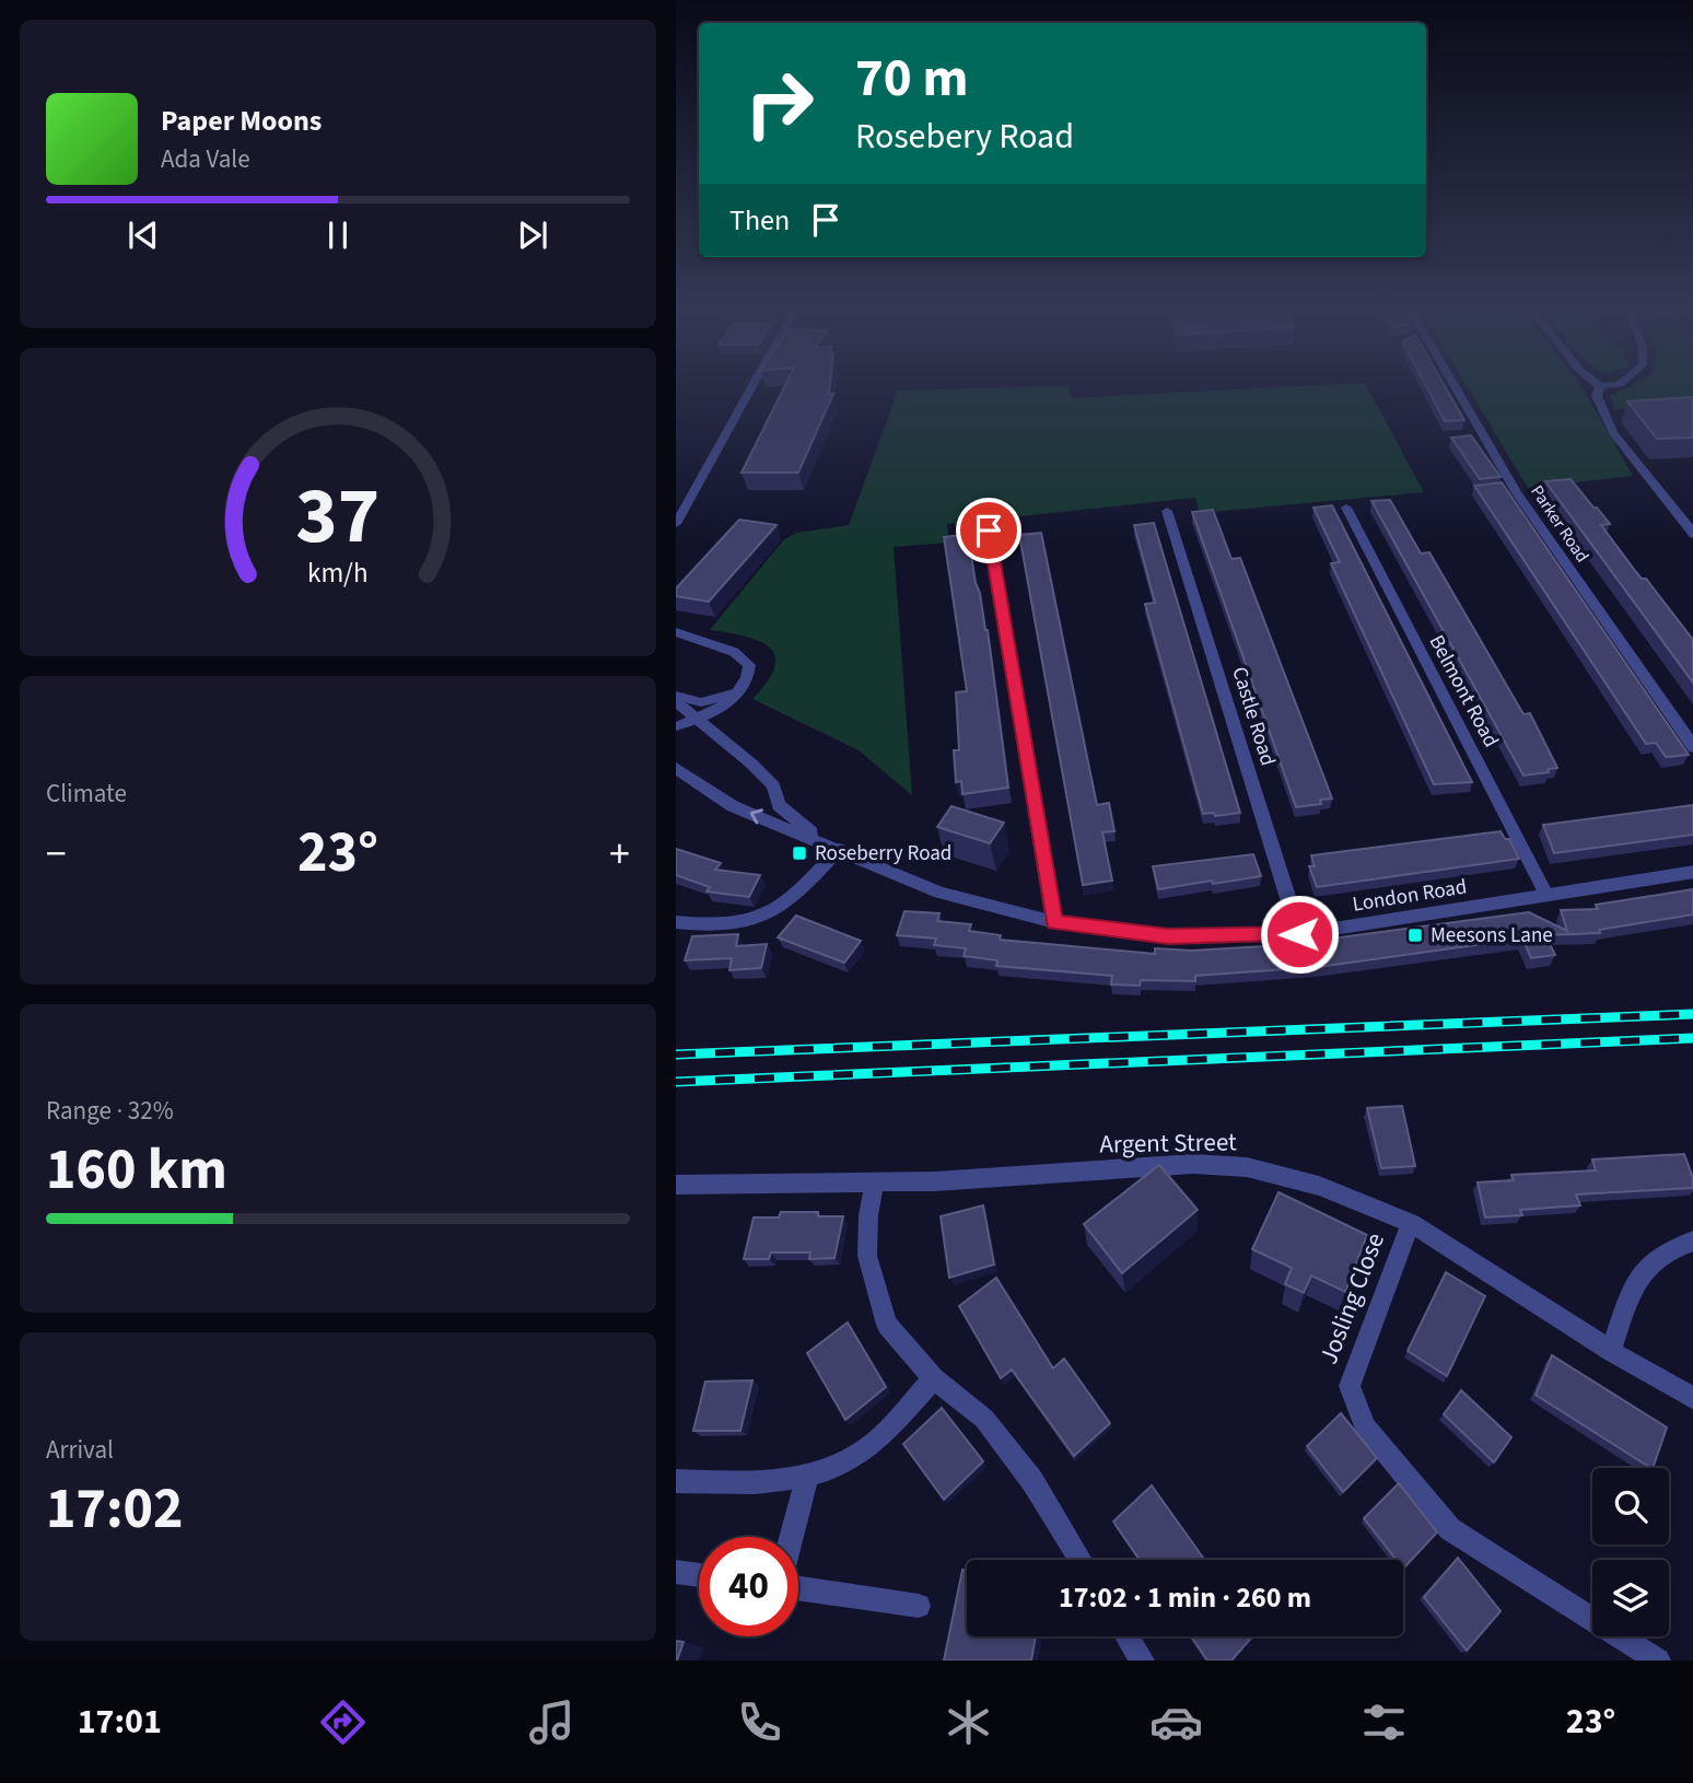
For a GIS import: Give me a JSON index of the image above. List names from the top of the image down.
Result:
{
  "streets": {
    "street": [
      "Parker Road",
      "Belmont Road",
      "Castle Road",
      "London Road",
      "Argent Street",
      "Josling Close"
    ]
  },
  "crossings": [
    ["Belmont Road", "London Road"],
    ["Castle Road", "London Road"],
    ["Argent Street", "Josling Close"]
  ],
  "places": {
    "transit": ["Roseberry Road", "Meesons Lane"]
  },
  "page": {
    "turn": ["70 m", "Rosebery Road"],
    "song": ["Paper Moons", "Ada Vale"],
    "then": "Then",
    "tile": [
      "Climate",
      ["Range · 32%", "160 km"],
      ["Arrival", "17:02"]
    ],
    "heat": ["−", "23°", "+"],
    "limit": "40",
    "trip": "17:02 · 1 min · 260 m",
    "tabs": ["17:01", "23°"],
    "gauge": ["37", "km/h"]
  }
}
